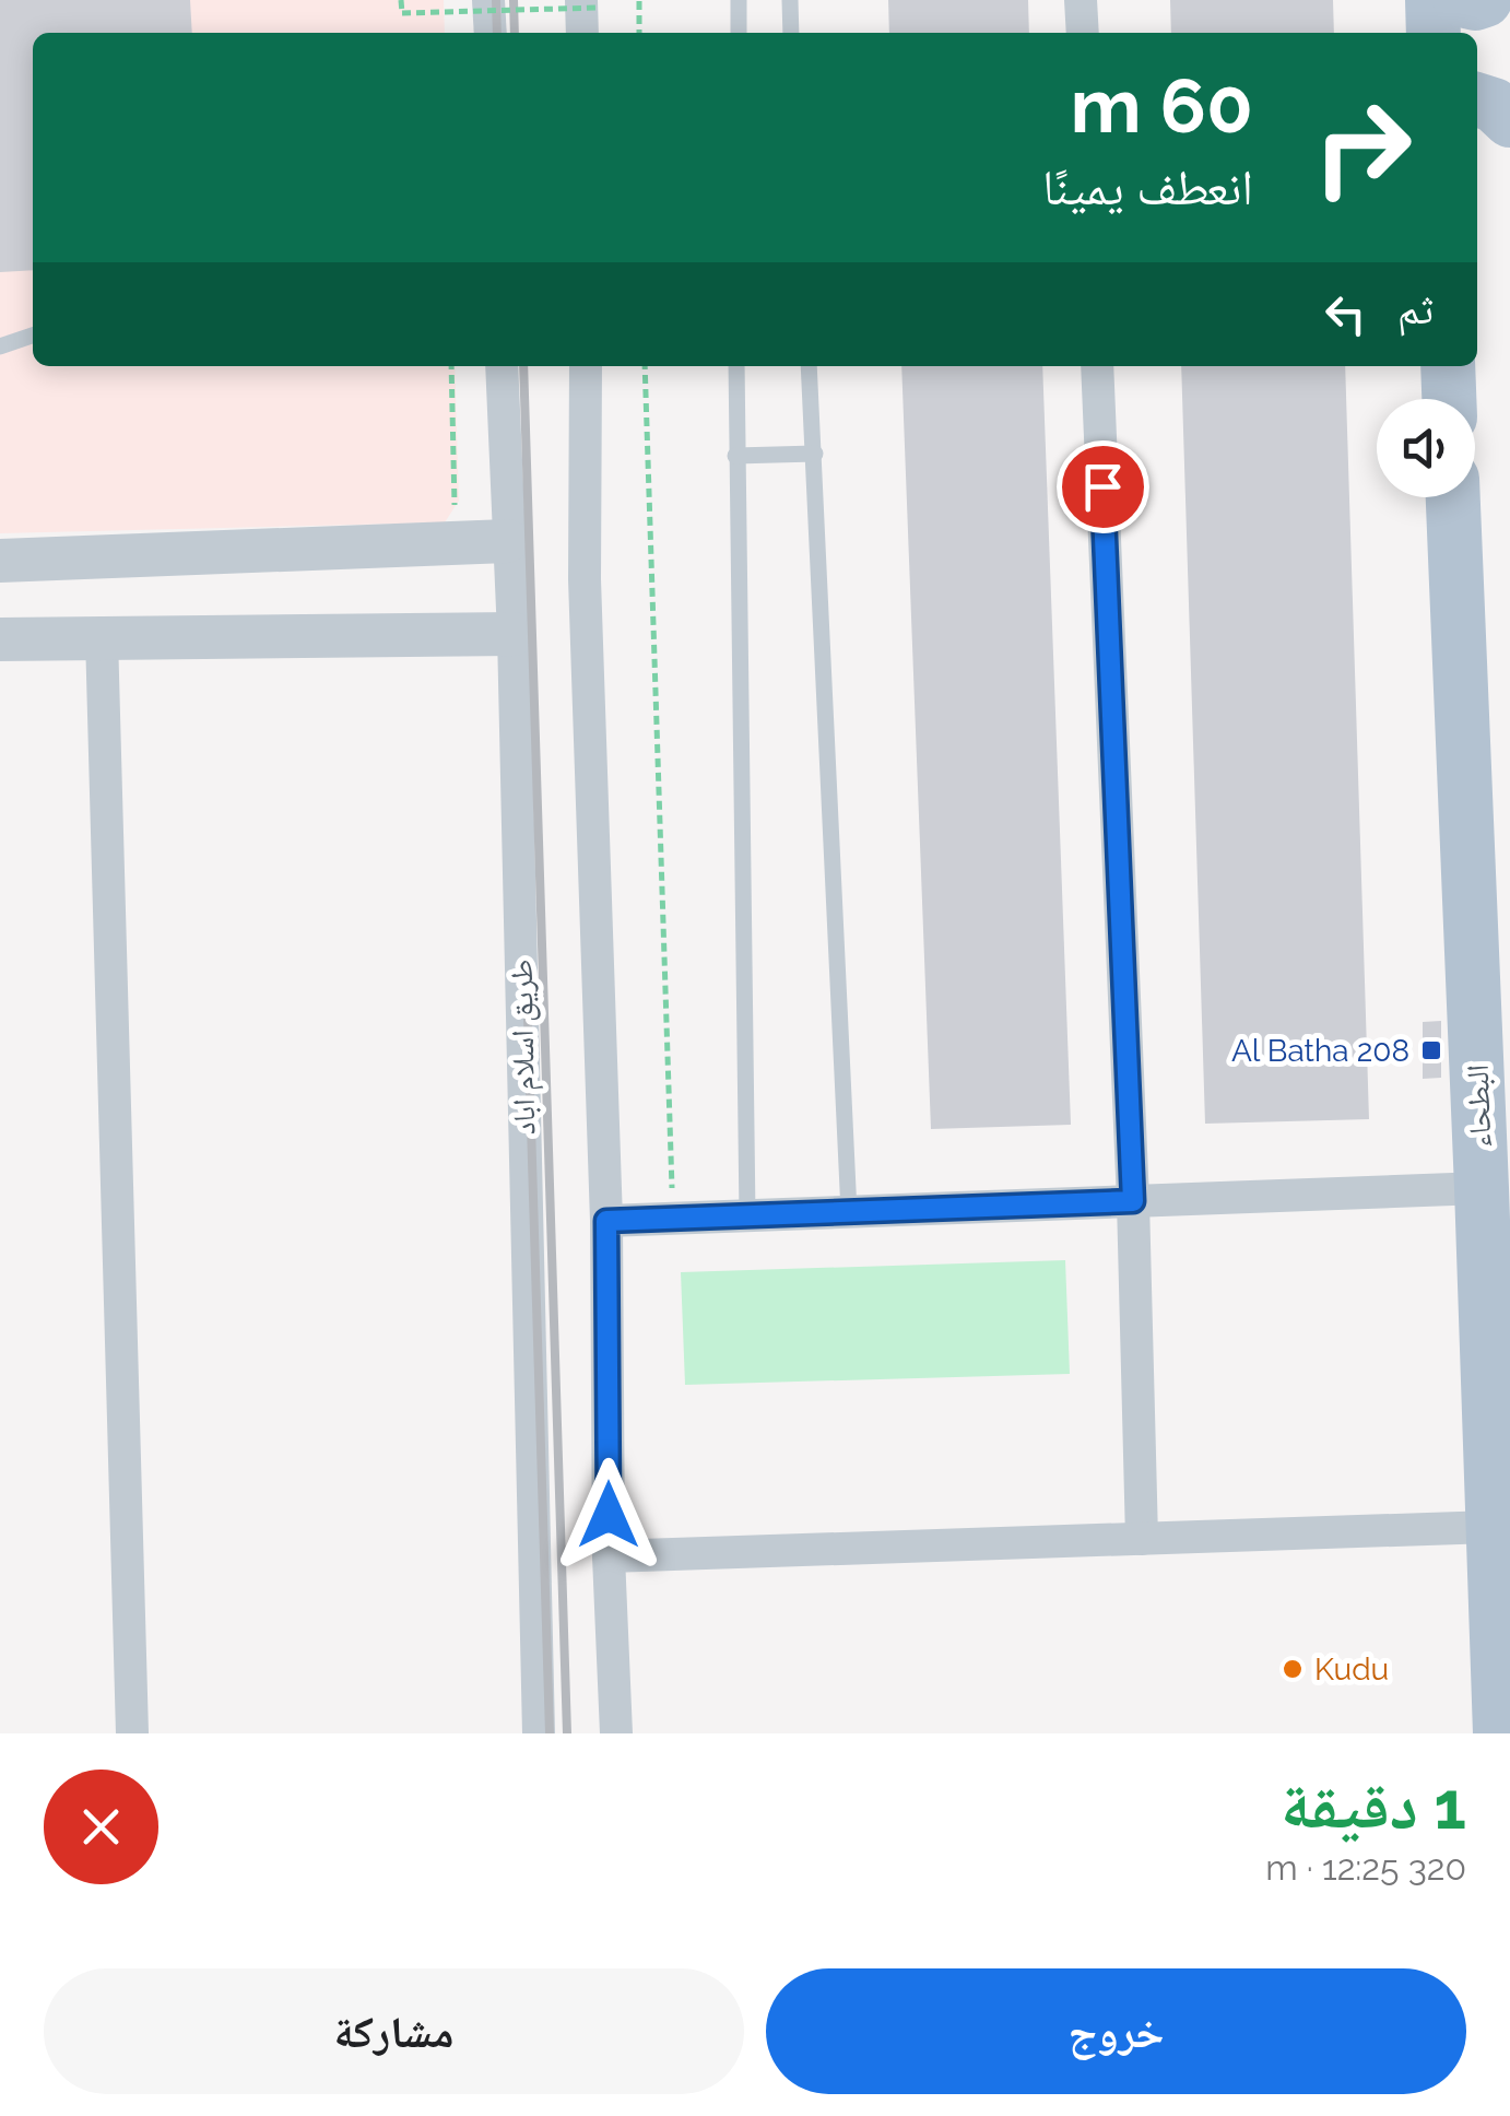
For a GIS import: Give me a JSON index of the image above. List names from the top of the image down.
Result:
{
  "streets": {
    "main road": ["البطحاء"],
    "street": ["طريق اسلام اباد"]
  },
  "places": {
    "transit": ["Al Batha 208"],
    "other": ["Kudu"]
  },
  "page": {
    "turn": ["60 m", "انعطف يمينًا"],
    "then": "ثم",
    "heading": ["1 دقيقة", "320 m · 12:25"],
    "buttons": ["خروج", "مشاركة"]
  }
}
